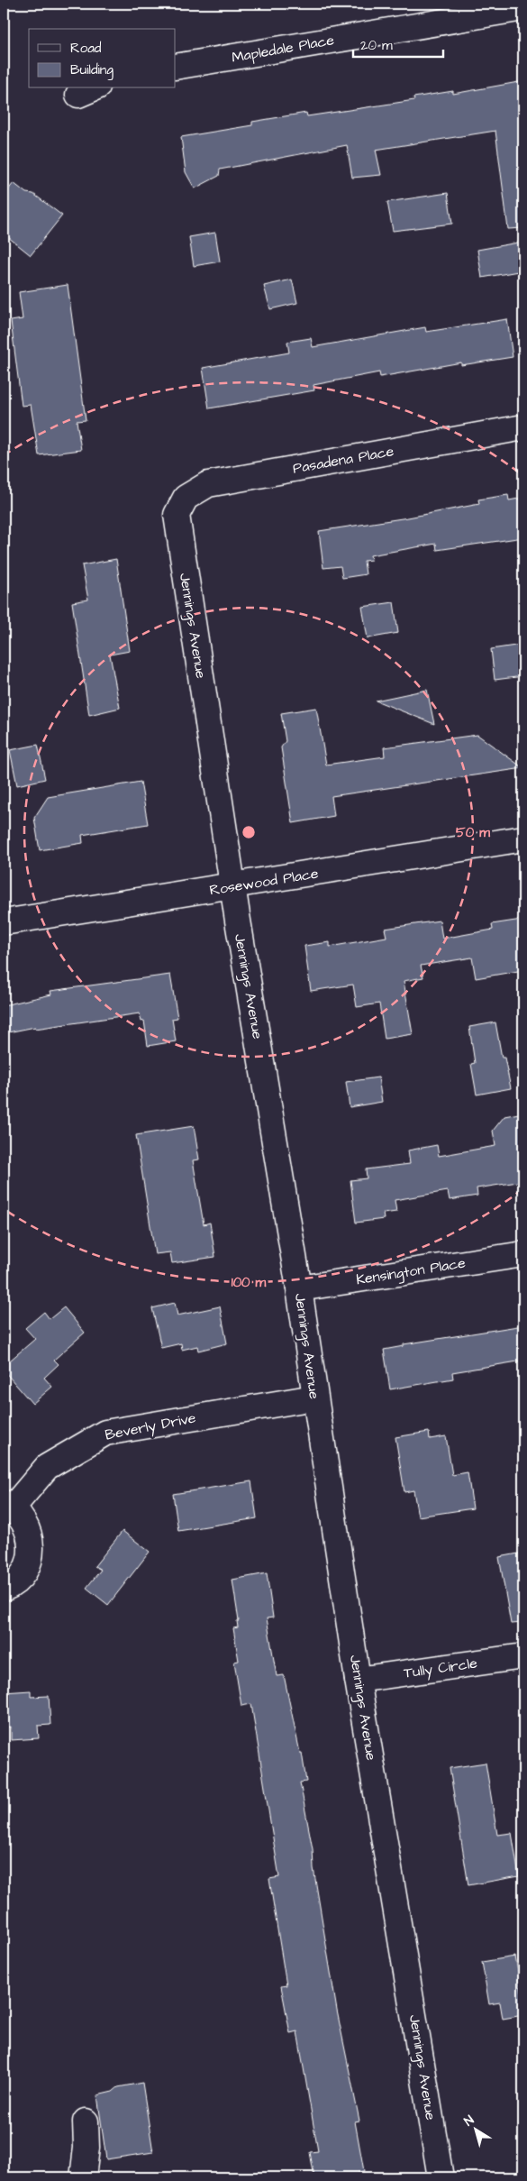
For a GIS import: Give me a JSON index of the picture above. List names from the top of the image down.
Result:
{
  "streets": {
    "street": [
      "Mapledale Place",
      "Pasadena Place",
      "Jennings Avenue",
      "Rosewood Place",
      "Kensington Place",
      "Beverly Drive",
      "Tully Circle"
    ]
  },
  "crossings": [
    ["Pasadena Place", "Jennings Avenue"],
    ["Jennings Avenue", "Rosewood Place"],
    ["Jennings Avenue", "Kensington Place"],
    ["Jennings Avenue", "Beverly Drive"],
    ["Jennings Avenue", "Tully Circle"]
  ],
  "legend": ["Road", "Building"],
  "scale_bar": "20 m",
  "north": "top left",
  "rings": ["50 m", "100 m"]
}
